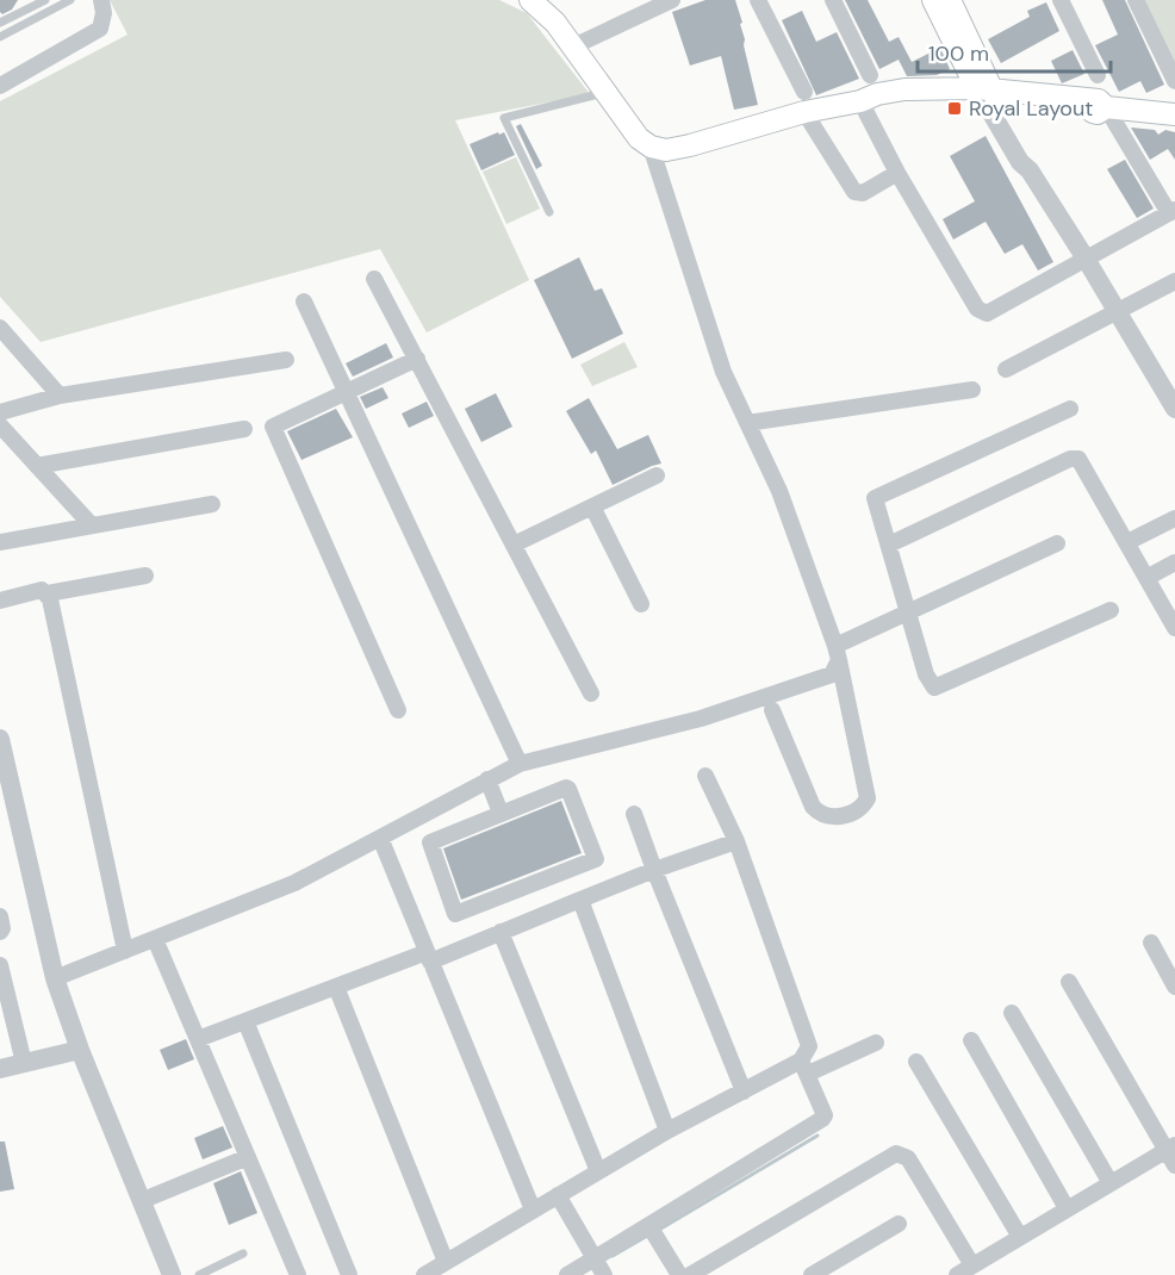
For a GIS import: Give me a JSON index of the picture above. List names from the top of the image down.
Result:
{
  "places": {
    "transit": ["Royal Layout"]
  },
  "scale_bar": "100 m"
}
